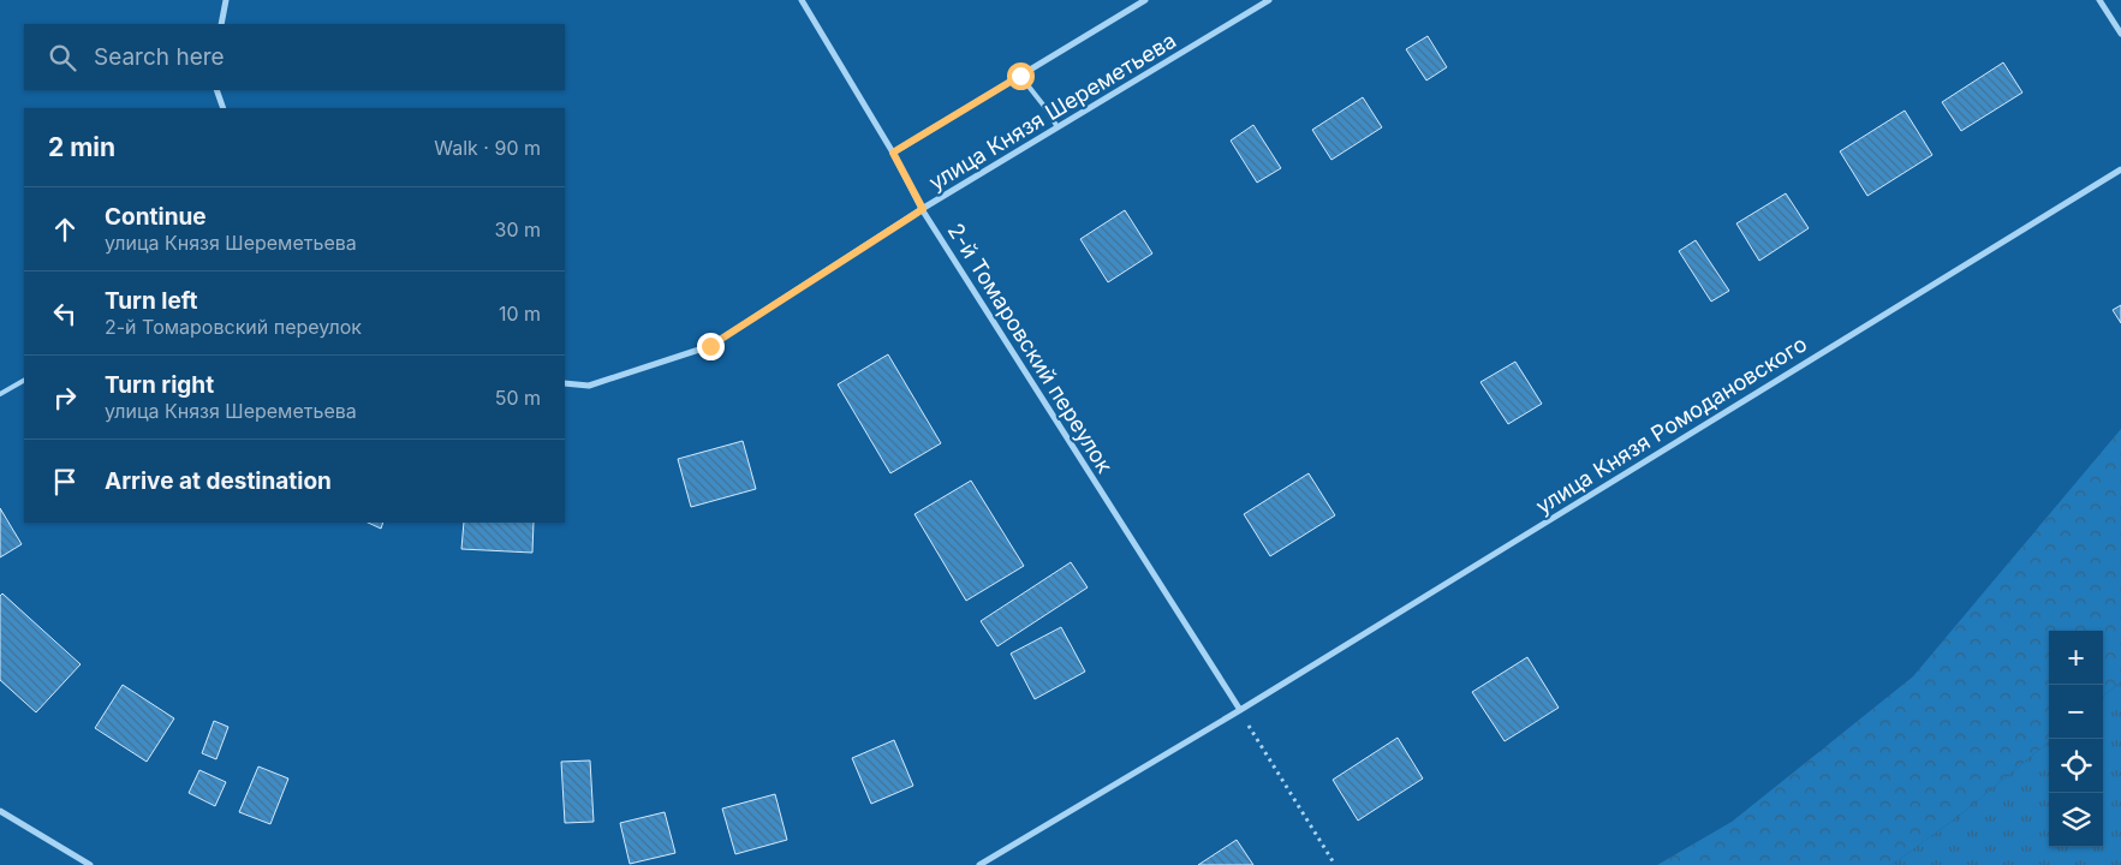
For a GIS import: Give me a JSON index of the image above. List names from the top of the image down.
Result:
{
  "streets": {
    "street": ["улица Князя Шереметьева", "2-й Томаровский переулок", "улица Князя Ромодановского"]
  },
  "crossings": [
    ["улица Князя Шереметьева", "2-й Томаровский переулок"],
    ["2-й Томаровский переулок", "улица Князя Ромодановского"]
  ],
  "page": {
    "search": "Search here",
    "heading": ["2 min", "Walk · 90 m"],
    "list": [
      ["Continue", "улица Князя Шереметьева", "30 m"],
      ["Turn left", "2-й Томаровский переулок", "10 m"],
      ["Turn right", "улица Князя Шереметьева", "50 m"],
      "Arrive at destination"
    ],
    "map_buttons": ["+", "−"]
  }
}
